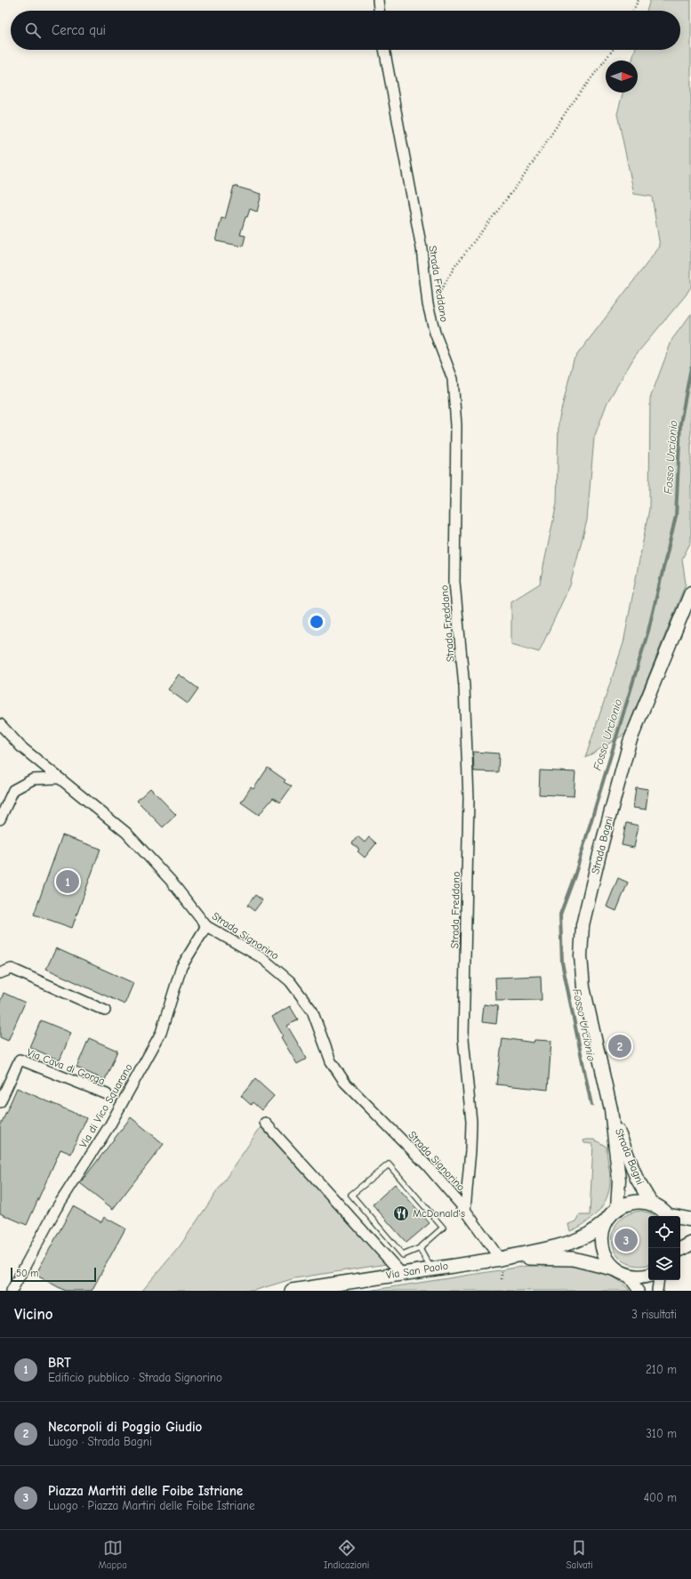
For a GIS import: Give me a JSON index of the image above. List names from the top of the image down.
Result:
{
  "streets": {
    "main road": ["Via San Paolo"],
    "street": [
      "Strada Freddano",
      "Strada Bagni",
      "Strada Signorino",
      "Via Cava di Gorga",
      "Via di Vico Squarano"
    ]
  },
  "crossings": [
    ["Strada Freddano", "Strada Signorino"],
    ["Strada Bagni", "Via San Paolo"],
    ["Strada Signorino", "Via di Vico Squarano"],
    ["Strada Signorino", "Via San Paolo"]
  ],
  "water": ["Fosso Urcionio"],
  "places": {
    "restaurant": ["McDonald's"]
  },
  "scale_bar": "50 m",
  "north": "right",
  "page": {
    "search": "Cerca qui",
    "pins": ["1", "2", "3"],
    "scale": "50 m",
    "heading": ["Vicino", "3 risultati"],
    "list": [
      {
        "mark": "1",
        "name": "BRT",
        "note": "Edificio pubblico · Strada Signorino",
        "value": "210 m"
      },
      {
        "mark": "2",
        "name": "Necorpoli di Poggio Giudio",
        "note": "Luogo · Strada Bagni",
        "value": "310 m"
      },
      {
        "mark": "3",
        "name": "Piazza Martiti delle Foibe Istriane",
        "note": "Luogo · Piazza Martiri delle Foibe Istriane",
        "value": "400 m"
      }
    ],
    "nav": ["Mappa", "Indicazioni", "Salvati"]
  }
}
